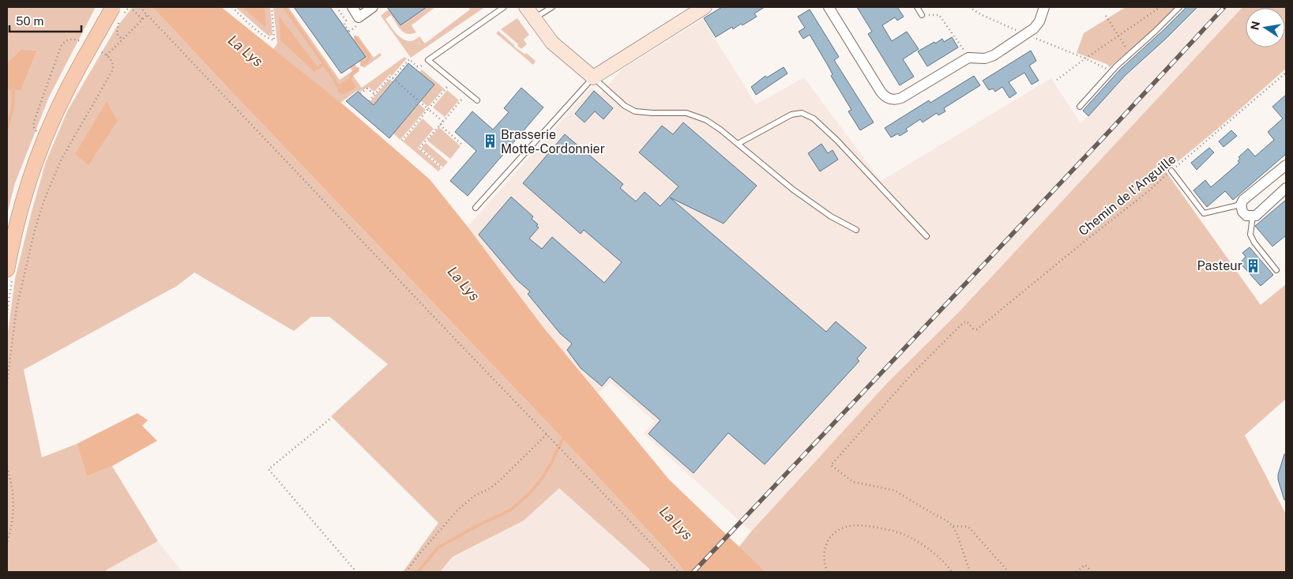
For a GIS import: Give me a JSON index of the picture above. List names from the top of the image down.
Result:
{
  "streets": {
    "path": ["Chemin de l'Anguille"]
  },
  "water": ["La Lys"],
  "places": {
    "building": ["Brasserie Motte-Cordonnier", "Pasteur"]
  },
  "scale_bar": "50 m",
  "north": "left"
}
